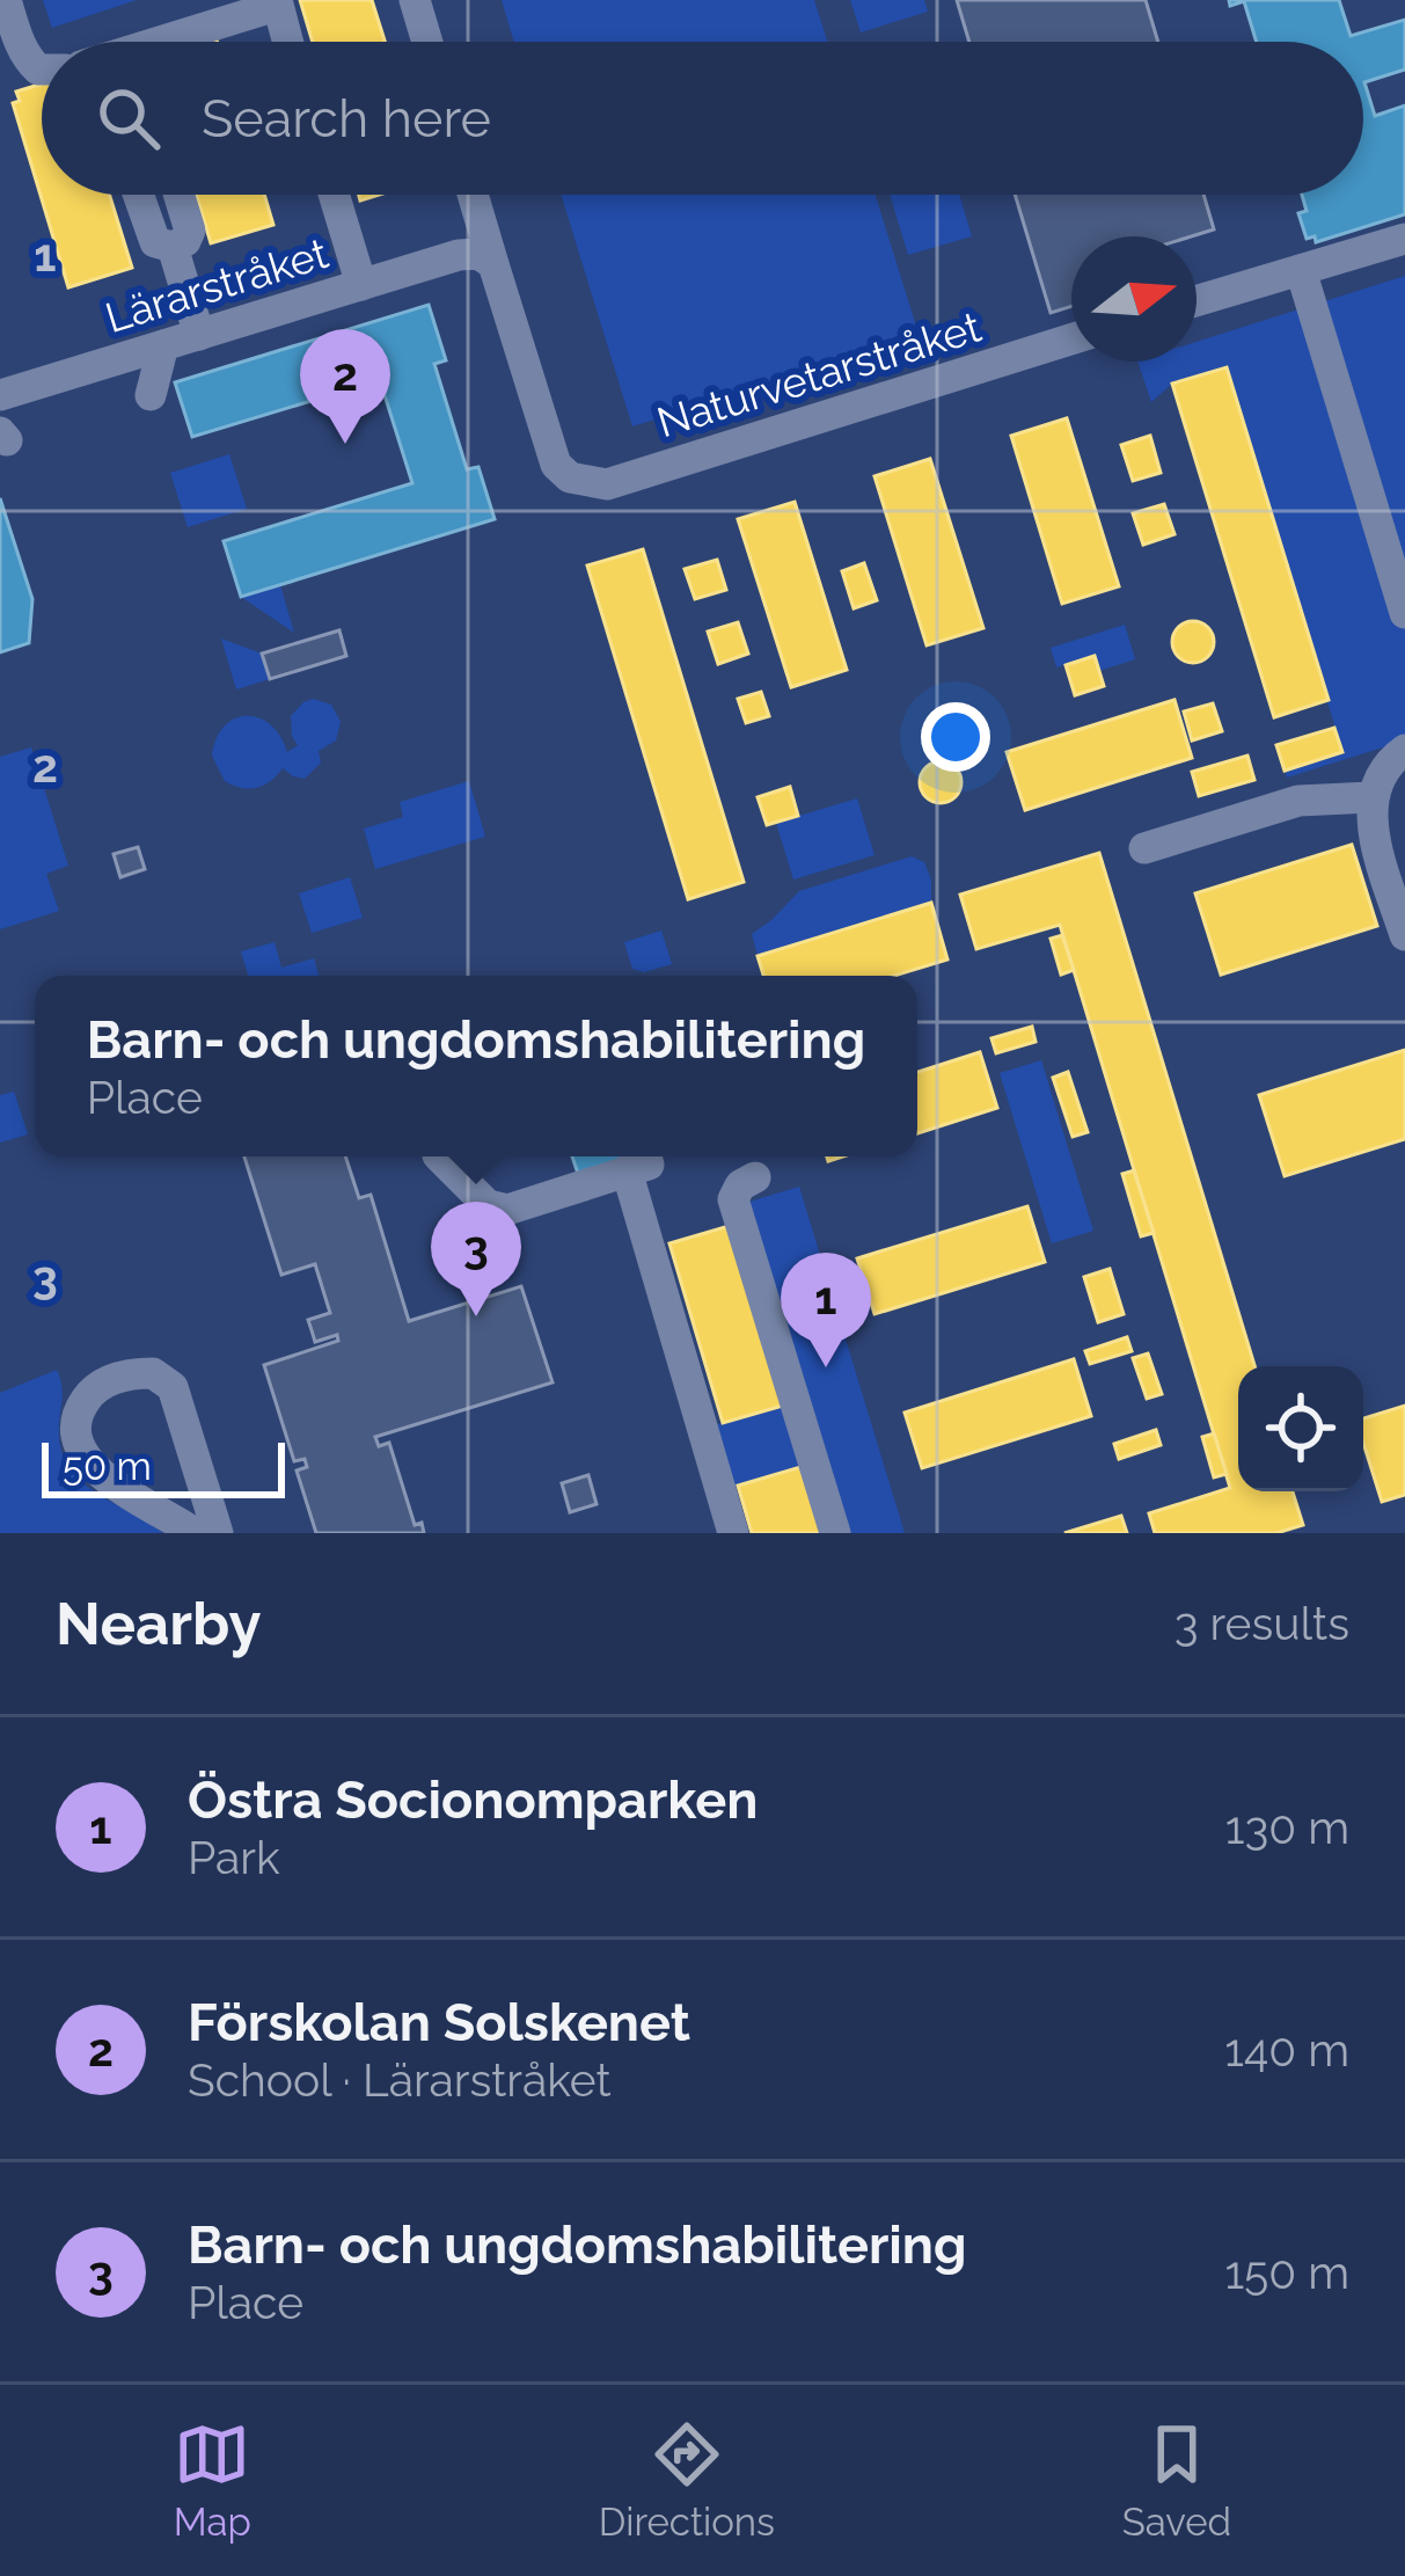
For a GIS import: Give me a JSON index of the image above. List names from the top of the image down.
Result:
{
  "streets": {
    "street": ["Lärarstråket", "Naturvetarstråket"]
  },
  "crossings": [
    ["Lärarstråket", "Naturvetarstråket"]
  ],
  "scale_bar": "50 m",
  "north": "right",
  "page": {
    "search": "Search here",
    "pins": ["2", "3", "1"],
    "popup": ["Barn- och ungdomshabilitering", "Place"],
    "scale": "50 m",
    "heading": ["Nearby", "3 results"],
    "list": [
      {
        "mark": "1",
        "name": "Östra Socionomparken",
        "note": "Park",
        "value": "130 m"
      },
      {
        "mark": "2",
        "name": "Förskolan Solskenet",
        "note": "School · Lärarstråket",
        "value": "140 m"
      },
      {
        "mark": "3",
        "name": "Barn- och ungdomshabilitering",
        "note": "Place",
        "value": "150 m"
      }
    ],
    "nav": ["Map", "Directions", "Saved"]
  },
  "grid": {
    "rows": ["1", "2", "3"]
  }
}
